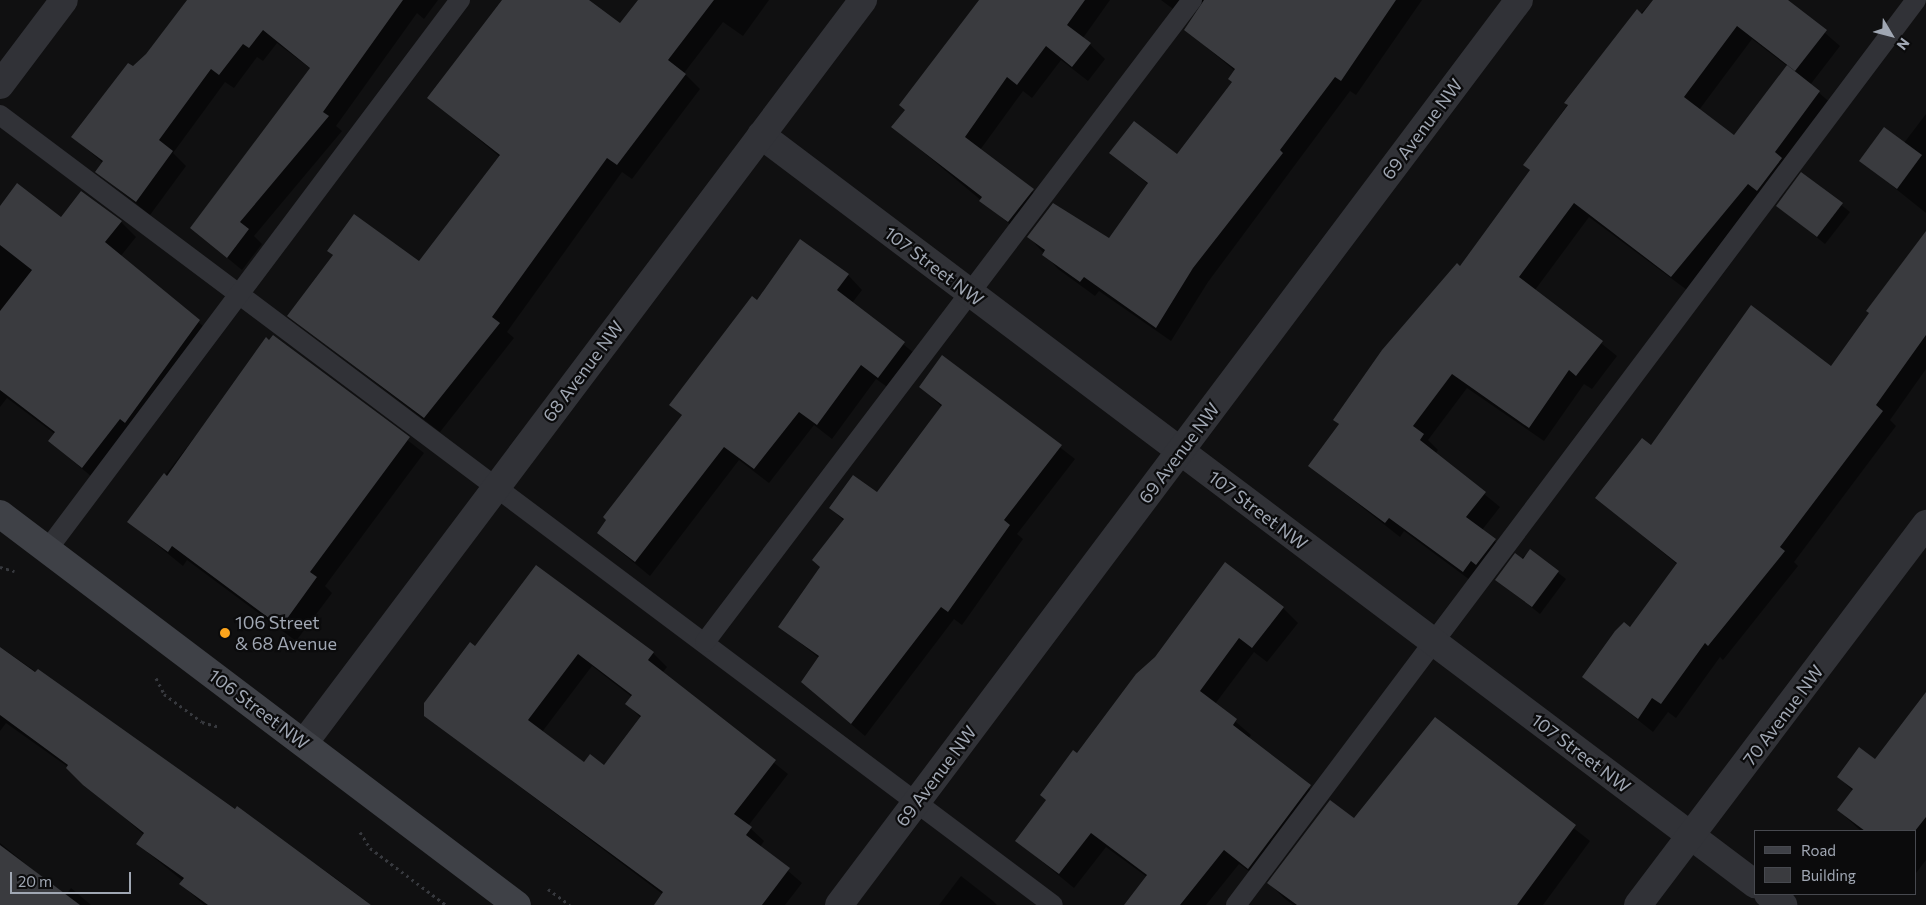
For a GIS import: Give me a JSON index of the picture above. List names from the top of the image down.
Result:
{
  "streets": {
    "street": [
      "69 Avenue NW",
      "107 Street NW",
      "68 Avenue NW",
      "106 Street NW",
      "70 Avenue NW"
    ]
  },
  "crossings": [
    ["69 Avenue NW", "107 Street NW"],
    ["107 Street NW", "68 Avenue NW"],
    ["107 Street NW", "70 Avenue NW"],
    ["68 Avenue NW", "106 Street NW"]
  ],
  "places": ["106 Street & 68 Avenue"],
  "legend": ["Road", "Building"],
  "scale_bar": "20 m",
  "north": "bottom right"
}
